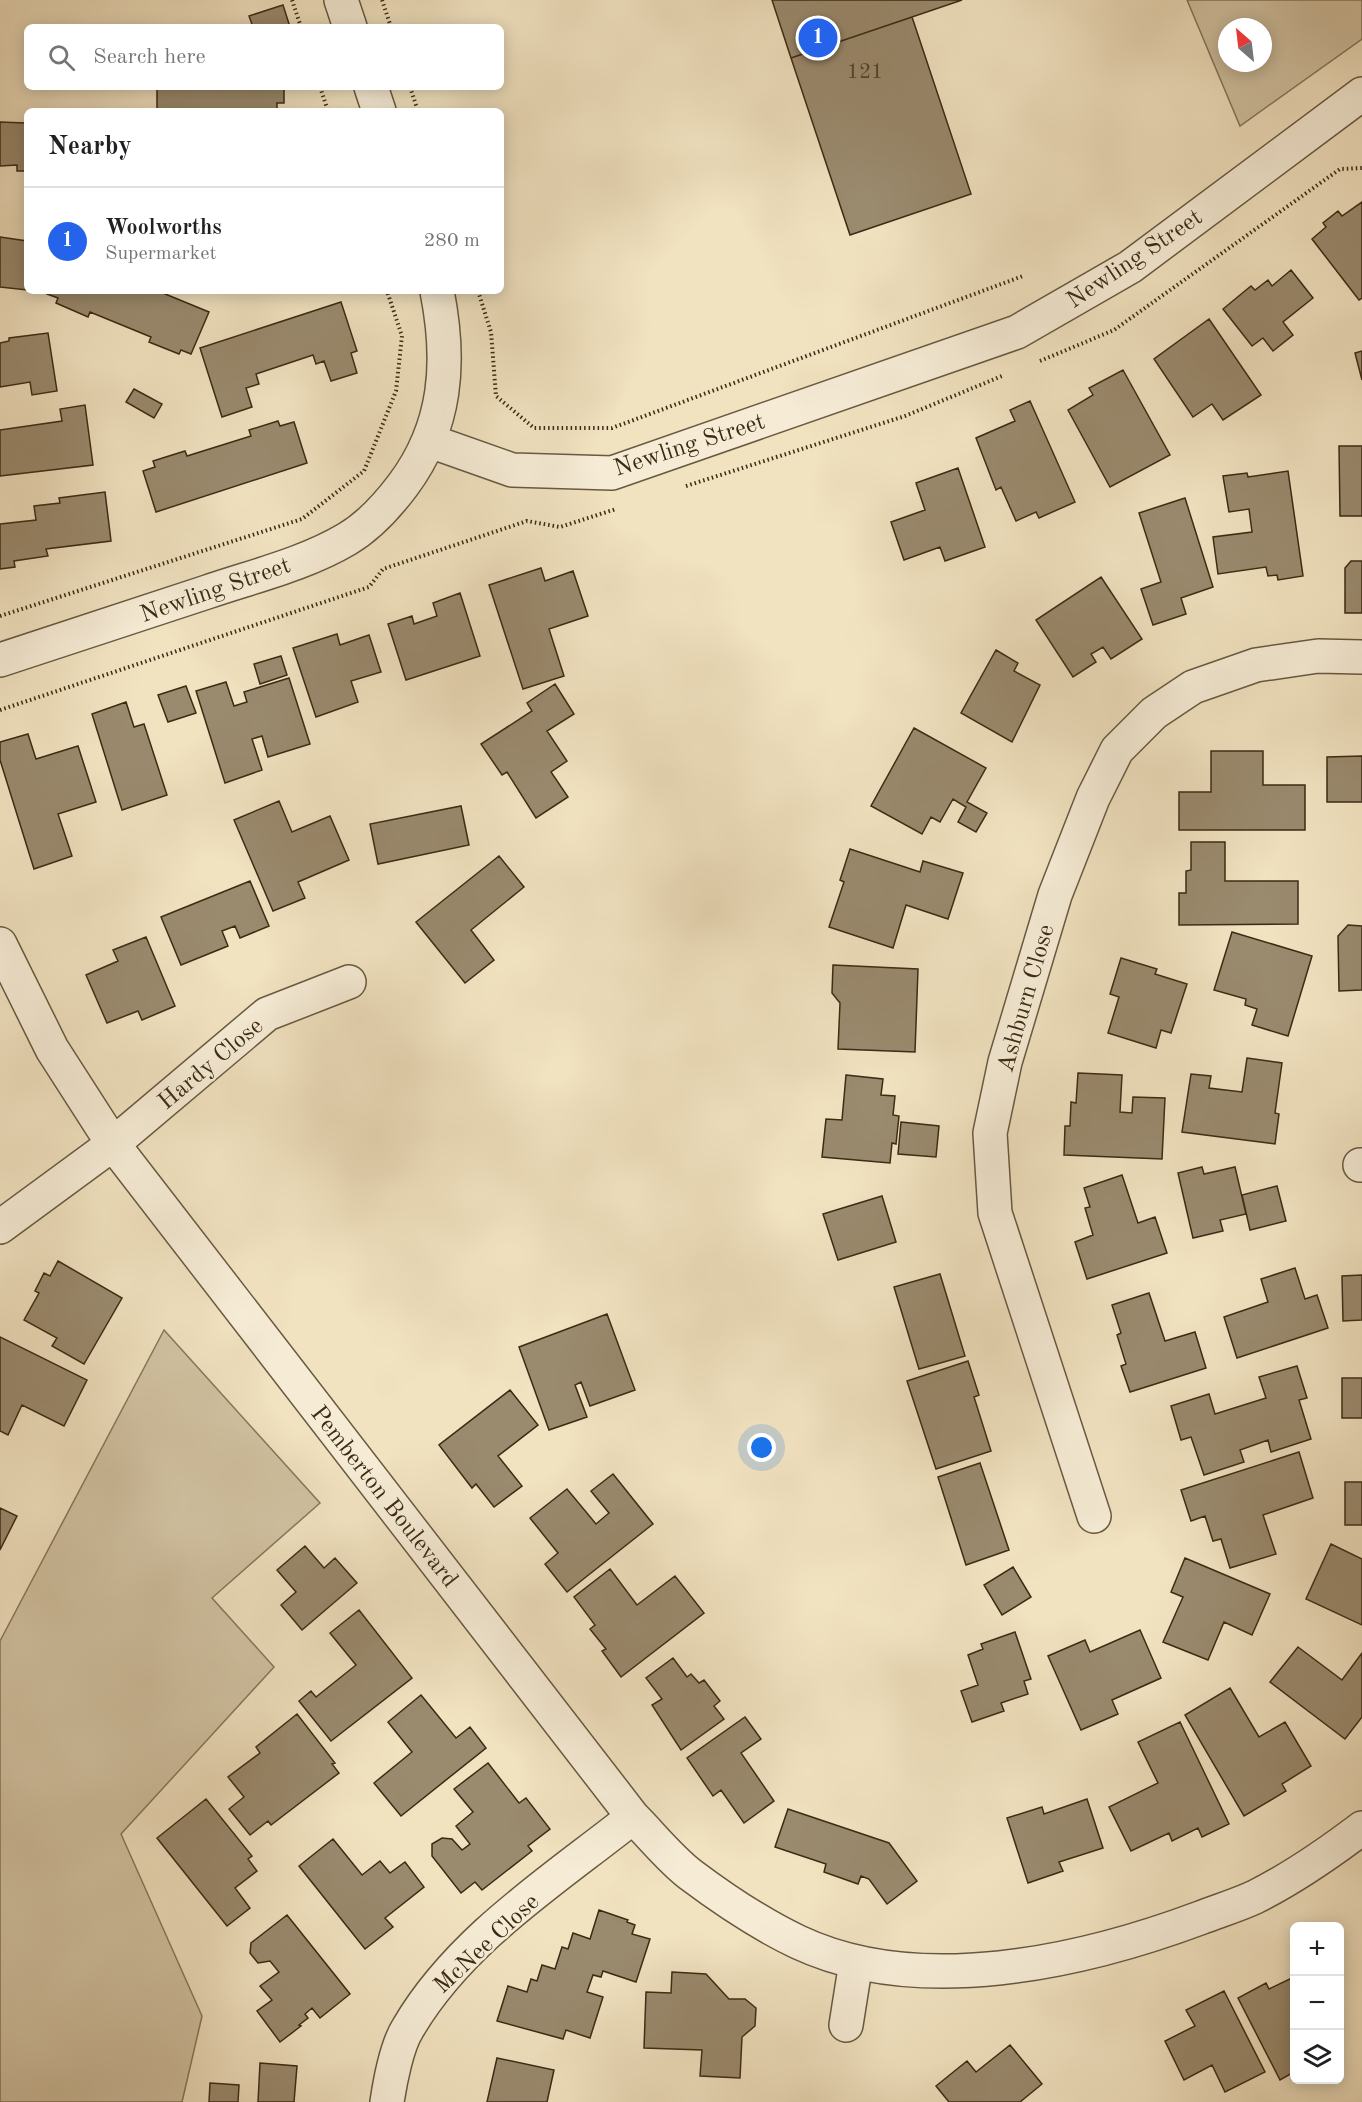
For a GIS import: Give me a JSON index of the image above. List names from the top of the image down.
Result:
{
  "streets": {
    "street": [
      "Newling Street",
      "Ashburn Close",
      "Hardy Close",
      "Pemberton Boulevard",
      "McNee Close"
    ]
  },
  "crossings": [
    ["Hardy Close", "Pemberton Boulevard"],
    ["Pemberton Boulevard", "McNee Close"]
  ],
  "house_numbers": ["121"],
  "north": "top left",
  "page": {
    "pins": "1",
    "search": "Search here",
    "heading": "Nearby",
    "list": [
      {
        "mark": "1",
        "name": "Woolworths",
        "note": "Supermarket",
        "value": "280 m"
      }
    ],
    "map_buttons": ["+", "−"]
  }
}
